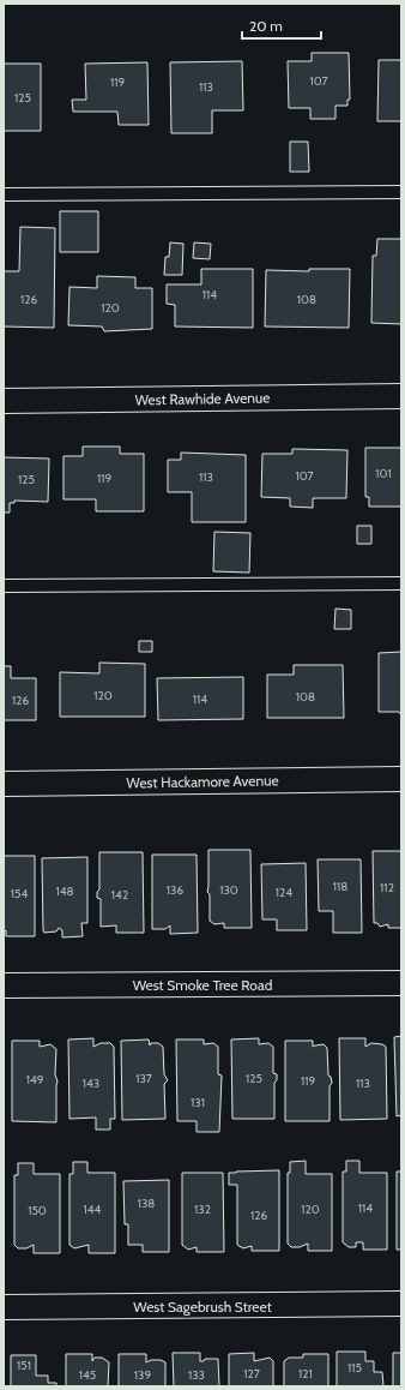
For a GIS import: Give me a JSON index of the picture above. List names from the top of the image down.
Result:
{
  "streets": {
    "street": [
      "West Rawhide Avenue",
      "West Hackamore Avenue",
      "West Smoke Tree Road",
      "West Sagebrush Street"
    ]
  },
  "house_numbers": [
    "107",
    "119",
    "113",
    "125",
    "114",
    "126",
    "108",
    "120",
    "101",
    "107",
    "113",
    "119",
    "125",
    "120",
    "108",
    "114",
    "126",
    "118",
    "112",
    "136",
    "130",
    "148",
    "124",
    "154",
    "142",
    "137",
    "125",
    "149",
    "119",
    "143",
    "113",
    "131",
    "138",
    "114",
    "144",
    "132",
    "120",
    "150",
    "126",
    "151",
    "115",
    "127",
    "121",
    "145",
    "139",
    "133"
  ],
  "scale_bar": "20 m"
}
